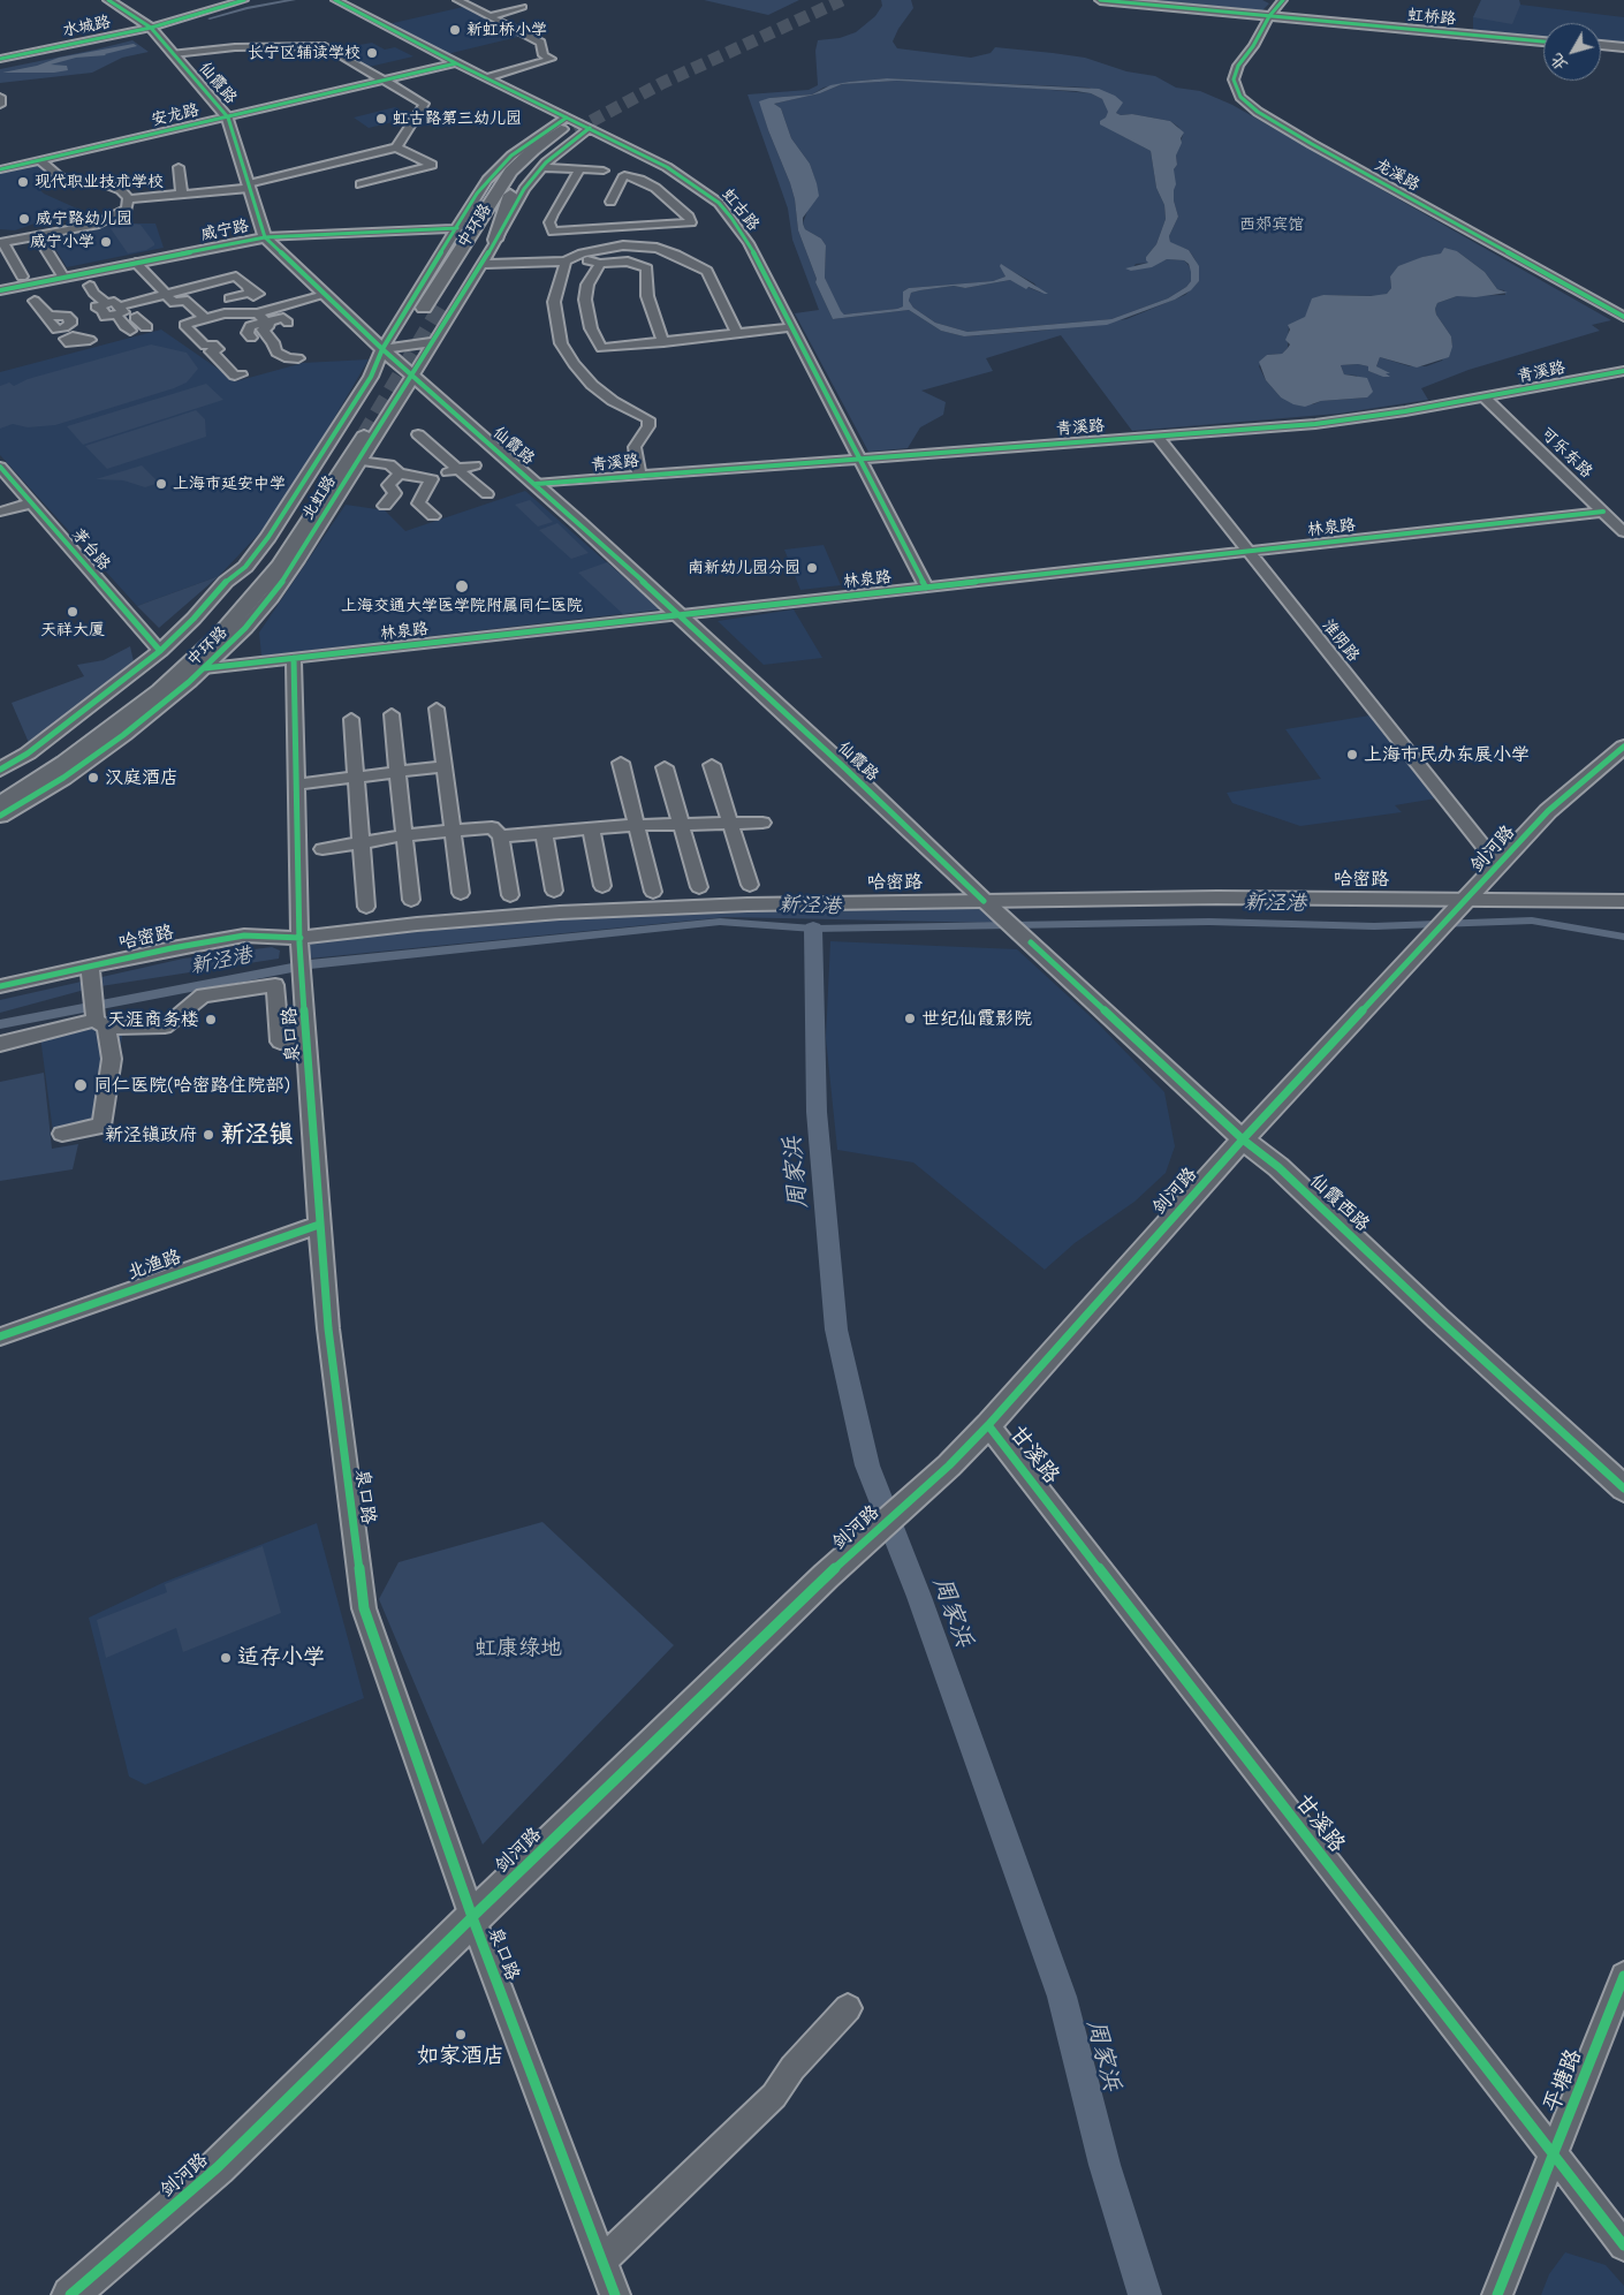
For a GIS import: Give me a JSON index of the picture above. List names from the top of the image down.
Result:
{
  "streets": {
    "highway": ["中环路"],
    "main road": [
      "虹桥路",
      "仙霞路",
      "威宁路",
      "北虹路",
      "剑河路",
      "仙霞西路"
    ],
    "street": [
      "水城路",
      "安龙路",
      "龙溪路",
      "虹古路",
      "青溪路",
      "可乐东路",
      "林泉路",
      "茅台路",
      "淮阴路",
      "哈密路",
      "泉口路",
      "北渔路",
      "甘溪路",
      "平塘路"
    ]
  },
  "crossings": [
    ["虹桥路", "龙溪路"],
    ["水城路", "仙霞路"],
    ["仙霞路", "安龙路"],
    ["仙霞路", "威宁路"],
    ["仙霞路", "青溪路"],
    ["仙霞路", "北虹路"],
    ["仙霞路", "林泉路"],
    ["仙霞路", "哈密路"],
    ["仙霞路", "仙霞西路"],
    ["安龙路", "虹古路"],
    ["虹古路", "中环路"],
    ["虹古路", "青溪路"],
    ["虹古路", "北虹路"],
    ["虹古路", "林泉路"],
    ["中环路", "北虹路"],
    ["威宁路", "北虹路"],
    ["青溪路", "可乐东路"],
    ["青溪路", "淮阴路"],
    ["可乐东路", "林泉路"],
    ["北虹路", "林泉路"],
    ["北虹路", "茅台路"],
    ["林泉路", "淮阴路"],
    ["林泉路", "泉口路"],
    ["淮阴路", "剑河路"],
    ["剑河路", "哈密路"],
    ["剑河路", "泉口路"],
    ["剑河路", "仙霞西路"],
    ["剑河路", "甘溪路"],
    ["哈密路", "泉口路"],
    ["哈密路", "仙霞西路"],
    ["泉口路", "北渔路"],
    ["甘溪路", "平塘路"]
  ],
  "districts": ["新泾镇"],
  "water": ["新泾港", "周家浜"],
  "parks": ["西郊宾馆", "虹康绿地"],
  "places": [
    "新虹桥小学",
    "长宁区辅读学校",
    "虹古路第三幼儿园",
    "现代职业技术学校",
    "威宁路幼儿园",
    "威宁小学",
    "上海市延安中学",
    "南新幼儿园分园",
    "上海交通大学医学院附属同仁医院",
    "天祥大厦",
    "上海市民办东展小学",
    "汉庭酒店",
    "世纪仙霞影院",
    "天涯商务楼",
    "同仁医院(哈密路住院部)",
    "新泾镇政府",
    "适存小学",
    "如家酒店"
  ],
  "north": "bottom left"
}
